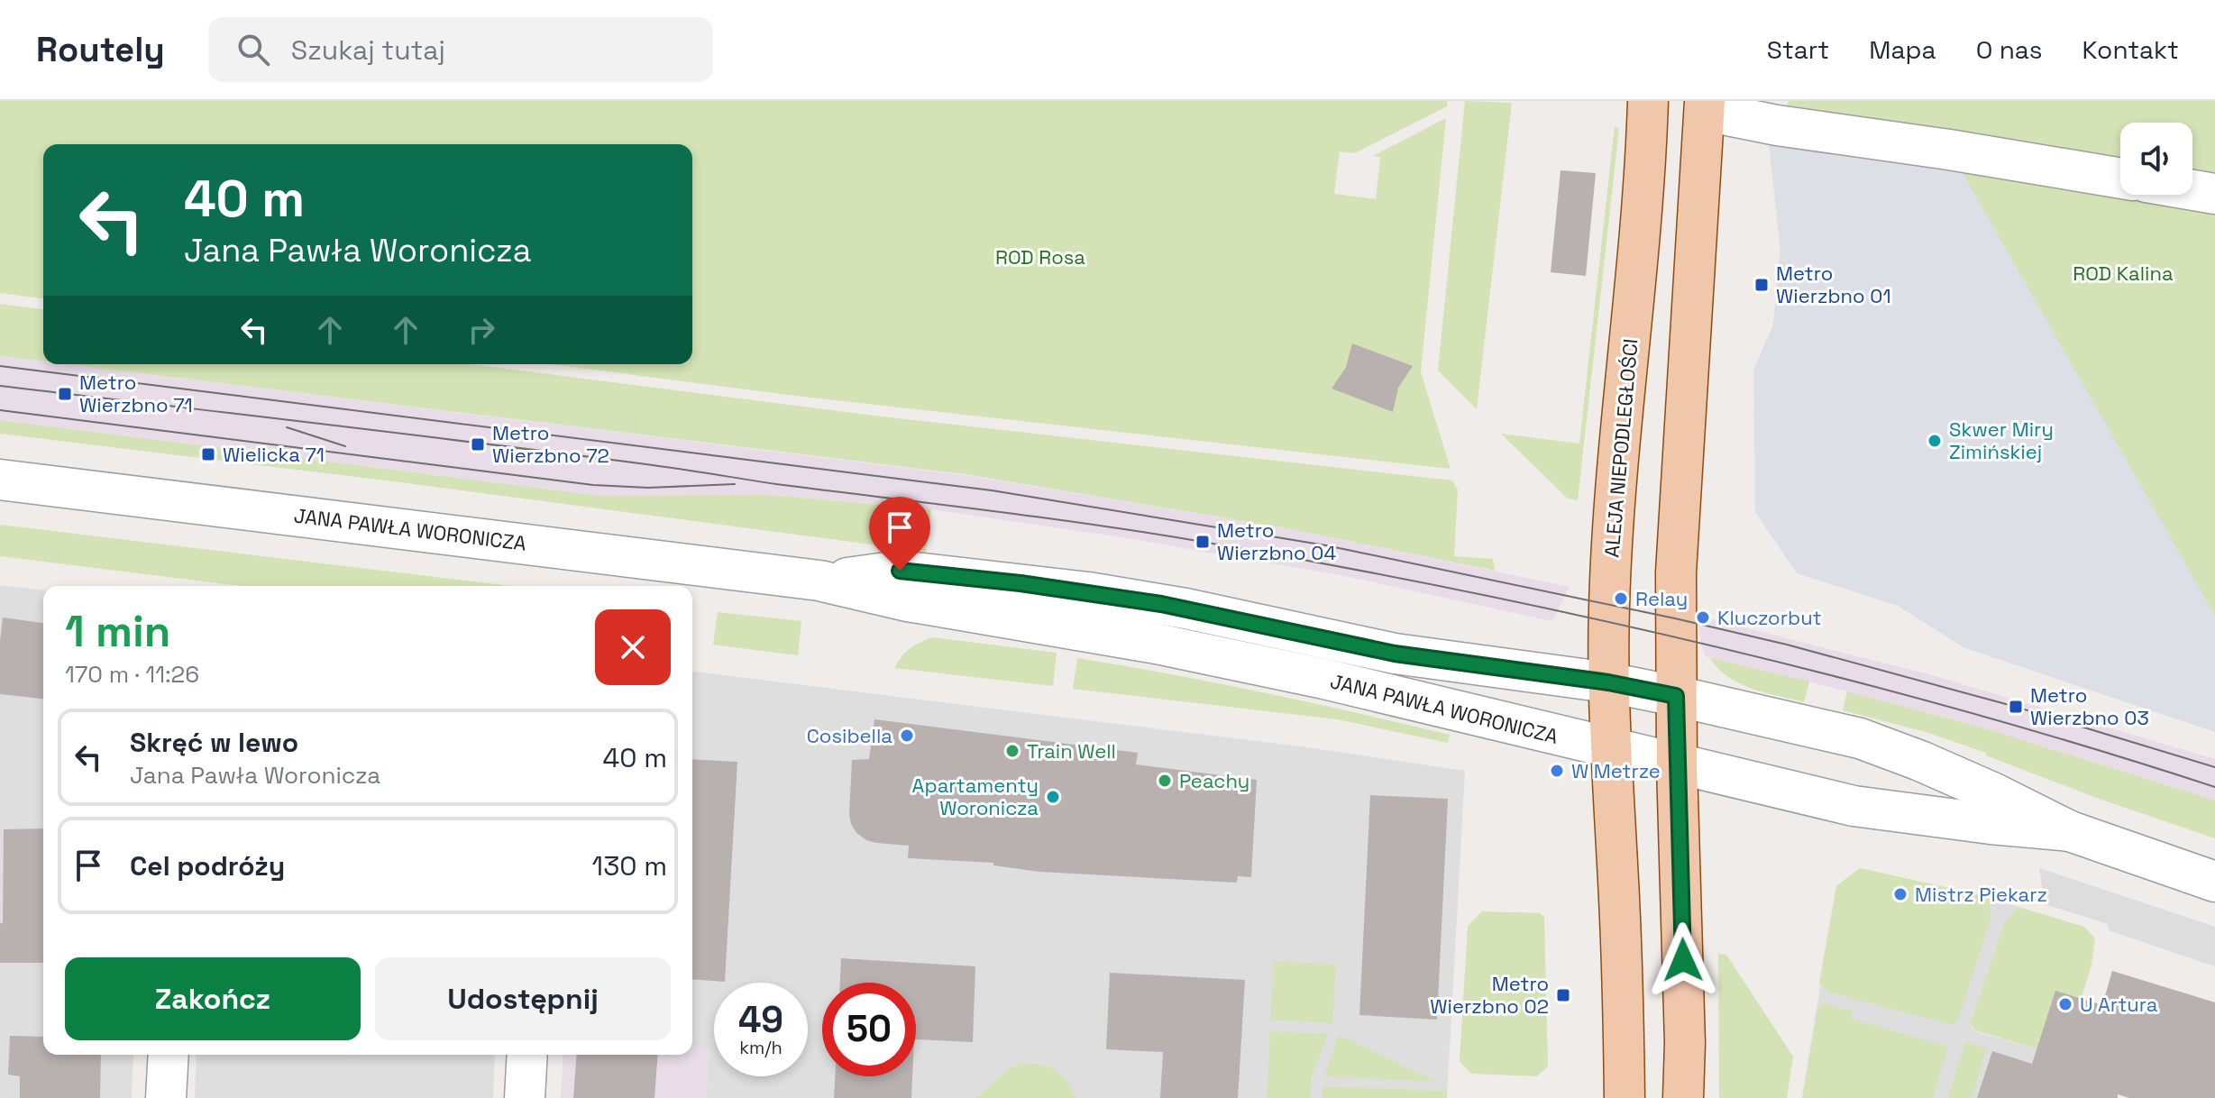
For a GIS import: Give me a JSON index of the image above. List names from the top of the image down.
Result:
{
  "streets": {
    "main road": ["ALEJA NIEPODLEGŁOŚCI"],
    "street": ["JANA PAWŁA WORONICZA"]
  },
  "crossings": [
    ["ALEJA NIEPODLEGŁOŚCI", "JANA PAWŁA WORONICZA"]
  ],
  "parks": ["ROD Rosa", "ROD Kalina"],
  "places": {
    "transit": [
      "Metro Wierzbno 01",
      "Metro Wierzbno 71",
      "Metro Wierzbno 72",
      "Wielicka 71",
      "Metro Wierzbno 04",
      "Metro Wierzbno 03",
      "Metro Wierzbno 02"
    ],
    "other": [
      "Skwer Miry Zimińskiej",
      "Relay",
      "Kluczorbut",
      "Cosibella",
      "Train Well",
      "W Metrze",
      "Peachy",
      "Apartamenty Woronicza",
      "Mistrz Piekarz",
      "U Artura"
    ]
  },
  "page": {
    "header": "Routely",
    "search": "Szukaj tutaj",
    "nav": [
      "Start",
      "Mapa",
      "O nas",
      "Kontakt"
    ],
    "turn": ["40 m", "Jana Pawła Woronicza"],
    "heading": ["1 min", "170 m · 11:26"],
    "list": [
      {
        "name": "Skręć w lewo",
        "note": "Jana Pawła Woronicza",
        "value": "40 m"
      },
      {
        "name": "Cel podróży",
        "value": "130 m"
      }
    ],
    "buttons": ["Zakończ", "Udostępnij"],
    "speed": "49 km/h",
    "limit": "50"
  }
}
